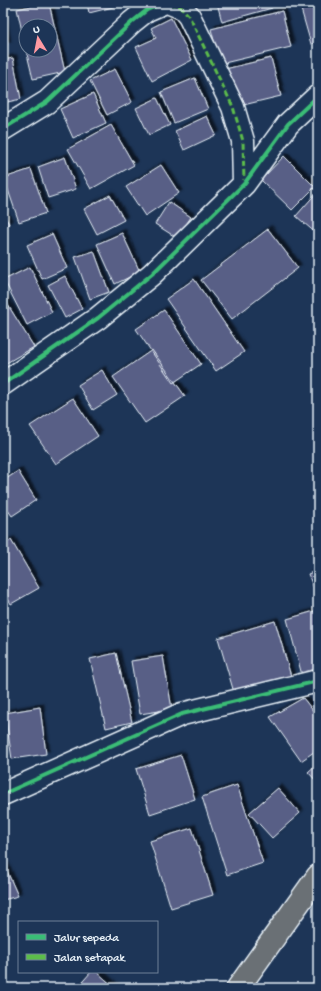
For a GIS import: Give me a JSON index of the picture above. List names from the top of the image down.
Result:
{
  "legend": ["Jalur sepeda", "Jalan setapak"],
  "north": "top"
}
